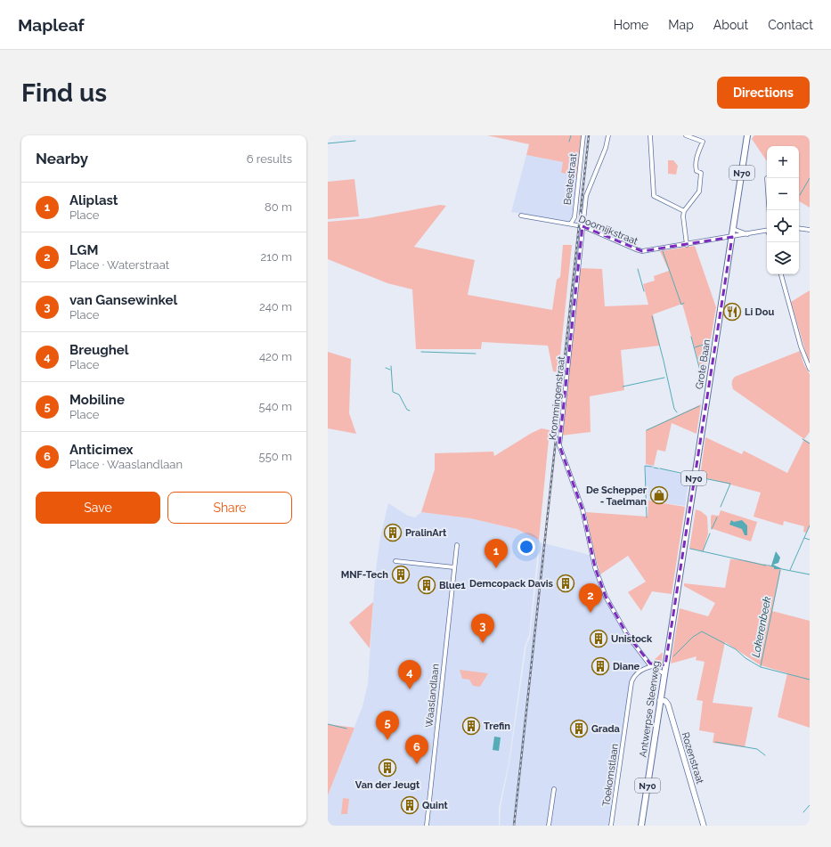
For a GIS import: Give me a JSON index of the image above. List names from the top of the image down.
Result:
{
  "streets": {
    "main road": ["N70", "Grote Baan", "Antwerpse Steenweg"],
    "street": [
      "Beatestraat",
      "Doornijkstraat",
      "Krommingenstraat",
      "Waaslandlaan",
      "Rozenstraat",
      "Toekomstlaan"
    ]
  },
  "crossings": [
    ["Beatestraat", "Doornijkstraat"],
    ["Doornijkstraat", "Grote Baan"],
    ["Doornijkstraat", "Krommingenstraat"],
    ["Grote Baan", "Antwerpse Steenweg"],
    ["Krommingenstraat", "Toekomstlaan"],
    ["Antwerpse Steenweg", "Rozenstraat"]
  ],
  "water": ["Lokerenbeek"],
  "places": {
    "restaurant": ["Li Dou"],
    "shop": ["De Schepper - Taelman"],
    "building": [
      "PralinArt",
      "MNF-Tech",
      "Demcopack Davis",
      "Blue1",
      "Unistock",
      "Diane",
      "Trefin",
      "Grada",
      "Van der Jeugt",
      "Quint"
    ]
  },
  "page": {
    "header": "Mapleaf",
    "nav": [
      "Home",
      "Map",
      "About",
      "Contact"
    ],
    "buttons": [
      "Directions",
      ["Save", "Share"]
    ],
    "title": "Find us",
    "heading": ["Nearby", "6 results"],
    "map_buttons": ["+", "−"],
    "list": [
      {
        "mark": "1",
        "name": "Aliplast",
        "note": "Place",
        "value": "80 m"
      },
      {
        "mark": "2",
        "name": "LGM",
        "note": "Place · Waterstraat",
        "value": "210 m"
      },
      {
        "mark": "3",
        "name": "van Gansewinkel",
        "note": "Place",
        "value": "240 m"
      },
      {
        "mark": "4",
        "name": "Breughel",
        "note": "Place",
        "value": "420 m"
      },
      {
        "mark": "5",
        "name": "Mobiline",
        "note": "Place",
        "value": "540 m"
      },
      {
        "mark": "6",
        "name": "Anticimex",
        "note": "Place · Waaslandlaan",
        "value": "550 m"
      }
    ],
    "pins": [
      "1",
      "2",
      "3",
      "4",
      "5",
      "6"
    ]
  }
}
